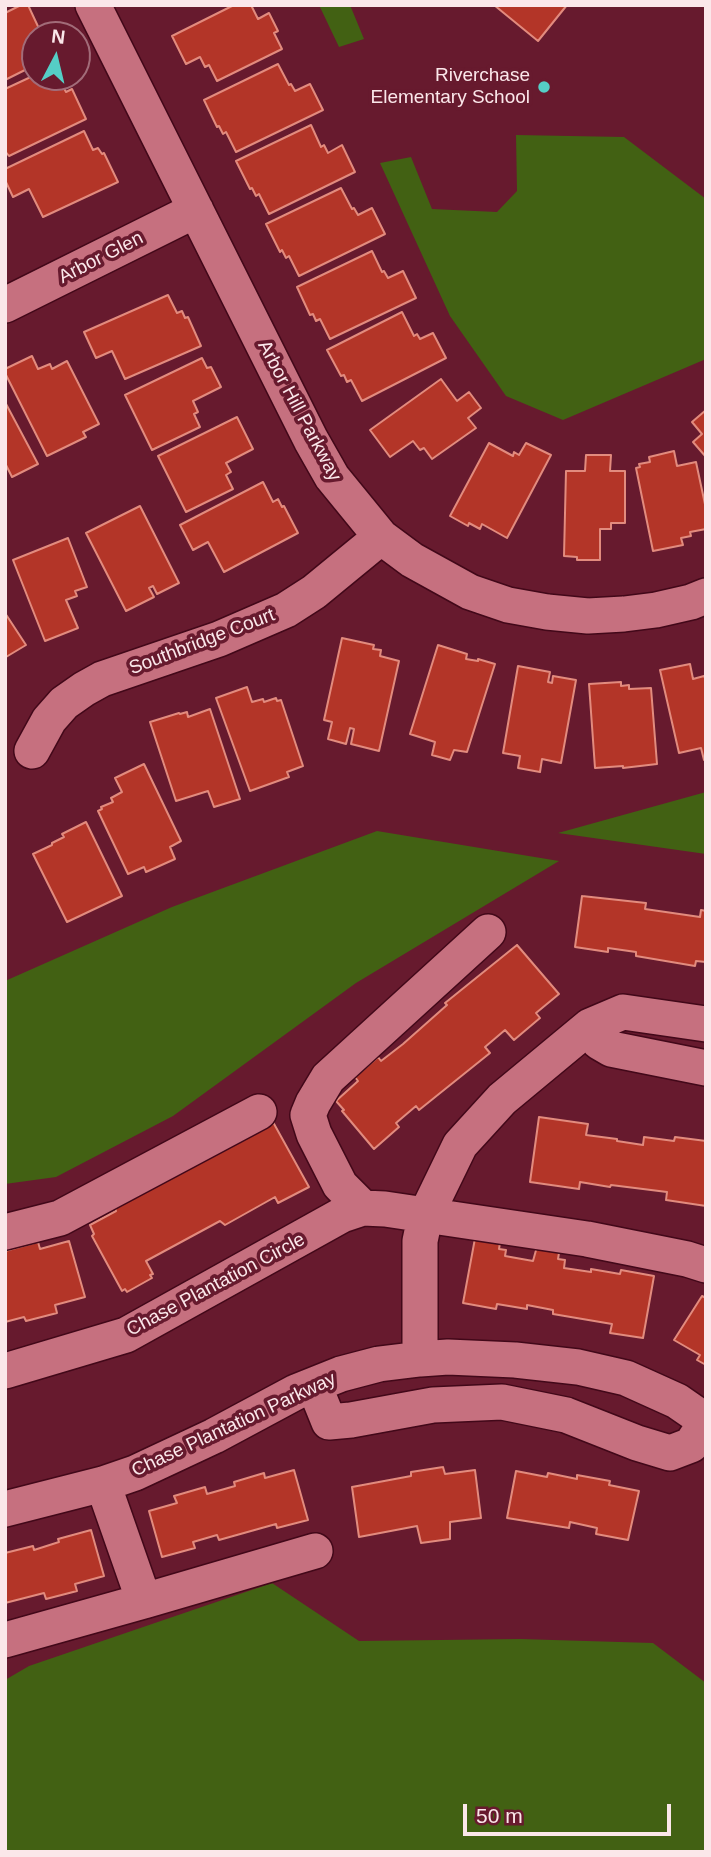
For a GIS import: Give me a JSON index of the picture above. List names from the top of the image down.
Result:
{
  "streets": {
    "street": [
      "Arbor Glen",
      "Arbor Hill Parkway",
      "Southbridge Court",
      "Chase Plantation Circle",
      "Chase Plantation Parkway"
    ]
  },
  "crossings": [
    ["Arbor Glen", "Arbor Hill Parkway"],
    ["Arbor Hill Parkway", "Southbridge Court"]
  ],
  "places": ["Riverchase Elementary School"],
  "scale_bar": "50 m",
  "north": "top"
}
